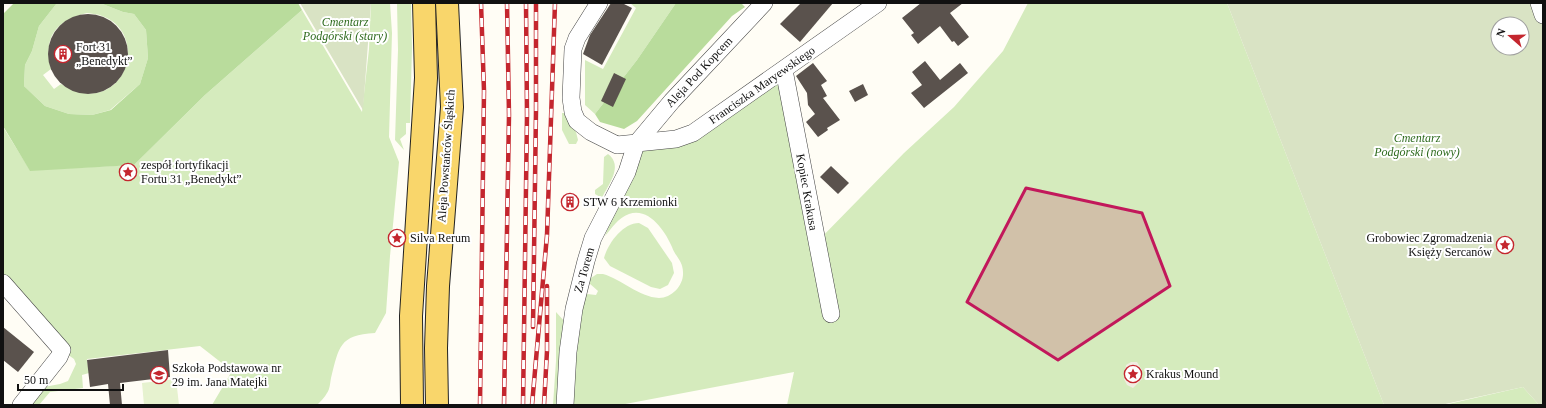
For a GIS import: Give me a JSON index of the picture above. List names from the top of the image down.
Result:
{
  "streets": {
    "main road": ["Aleja Powstańców Śląskich"],
    "street": [
      "Aleja Pod Kopcem",
      "Franciszka Maryewskiego",
      "Kopiec Krakusa",
      "Za Torem"
    ]
  },
  "crossings": [
    ["Aleja Pod Kopcem", "Franciszka Maryewskiego"],
    ["Aleja Pod Kopcem", "Za Torem"],
    ["Franciszka Maryewskiego", "Kopiec Krakusa"],
    ["Franciszka Maryewskiego", "Za Torem"]
  ],
  "parks": ["Cmentarz Podgórski (stary)", "Cmentarz Podgórski (nowy)"],
  "places": {
    "building": ["Fort 31 „Benedykt”", "STW 6 Krzemionki"],
    "place": [
      "zespół fortyfikacji Fortu 31 „Benedykt”",
      "Silva Rerum",
      "Grobowiec Zgromadzenia Księży Sercanów",
      "Krakus Mound"
    ],
    "school or university": ["Szkoła Podstawowa nr 29 im. Jana Matejki"]
  },
  "scale_bar": "50 m",
  "north": "left"
}
